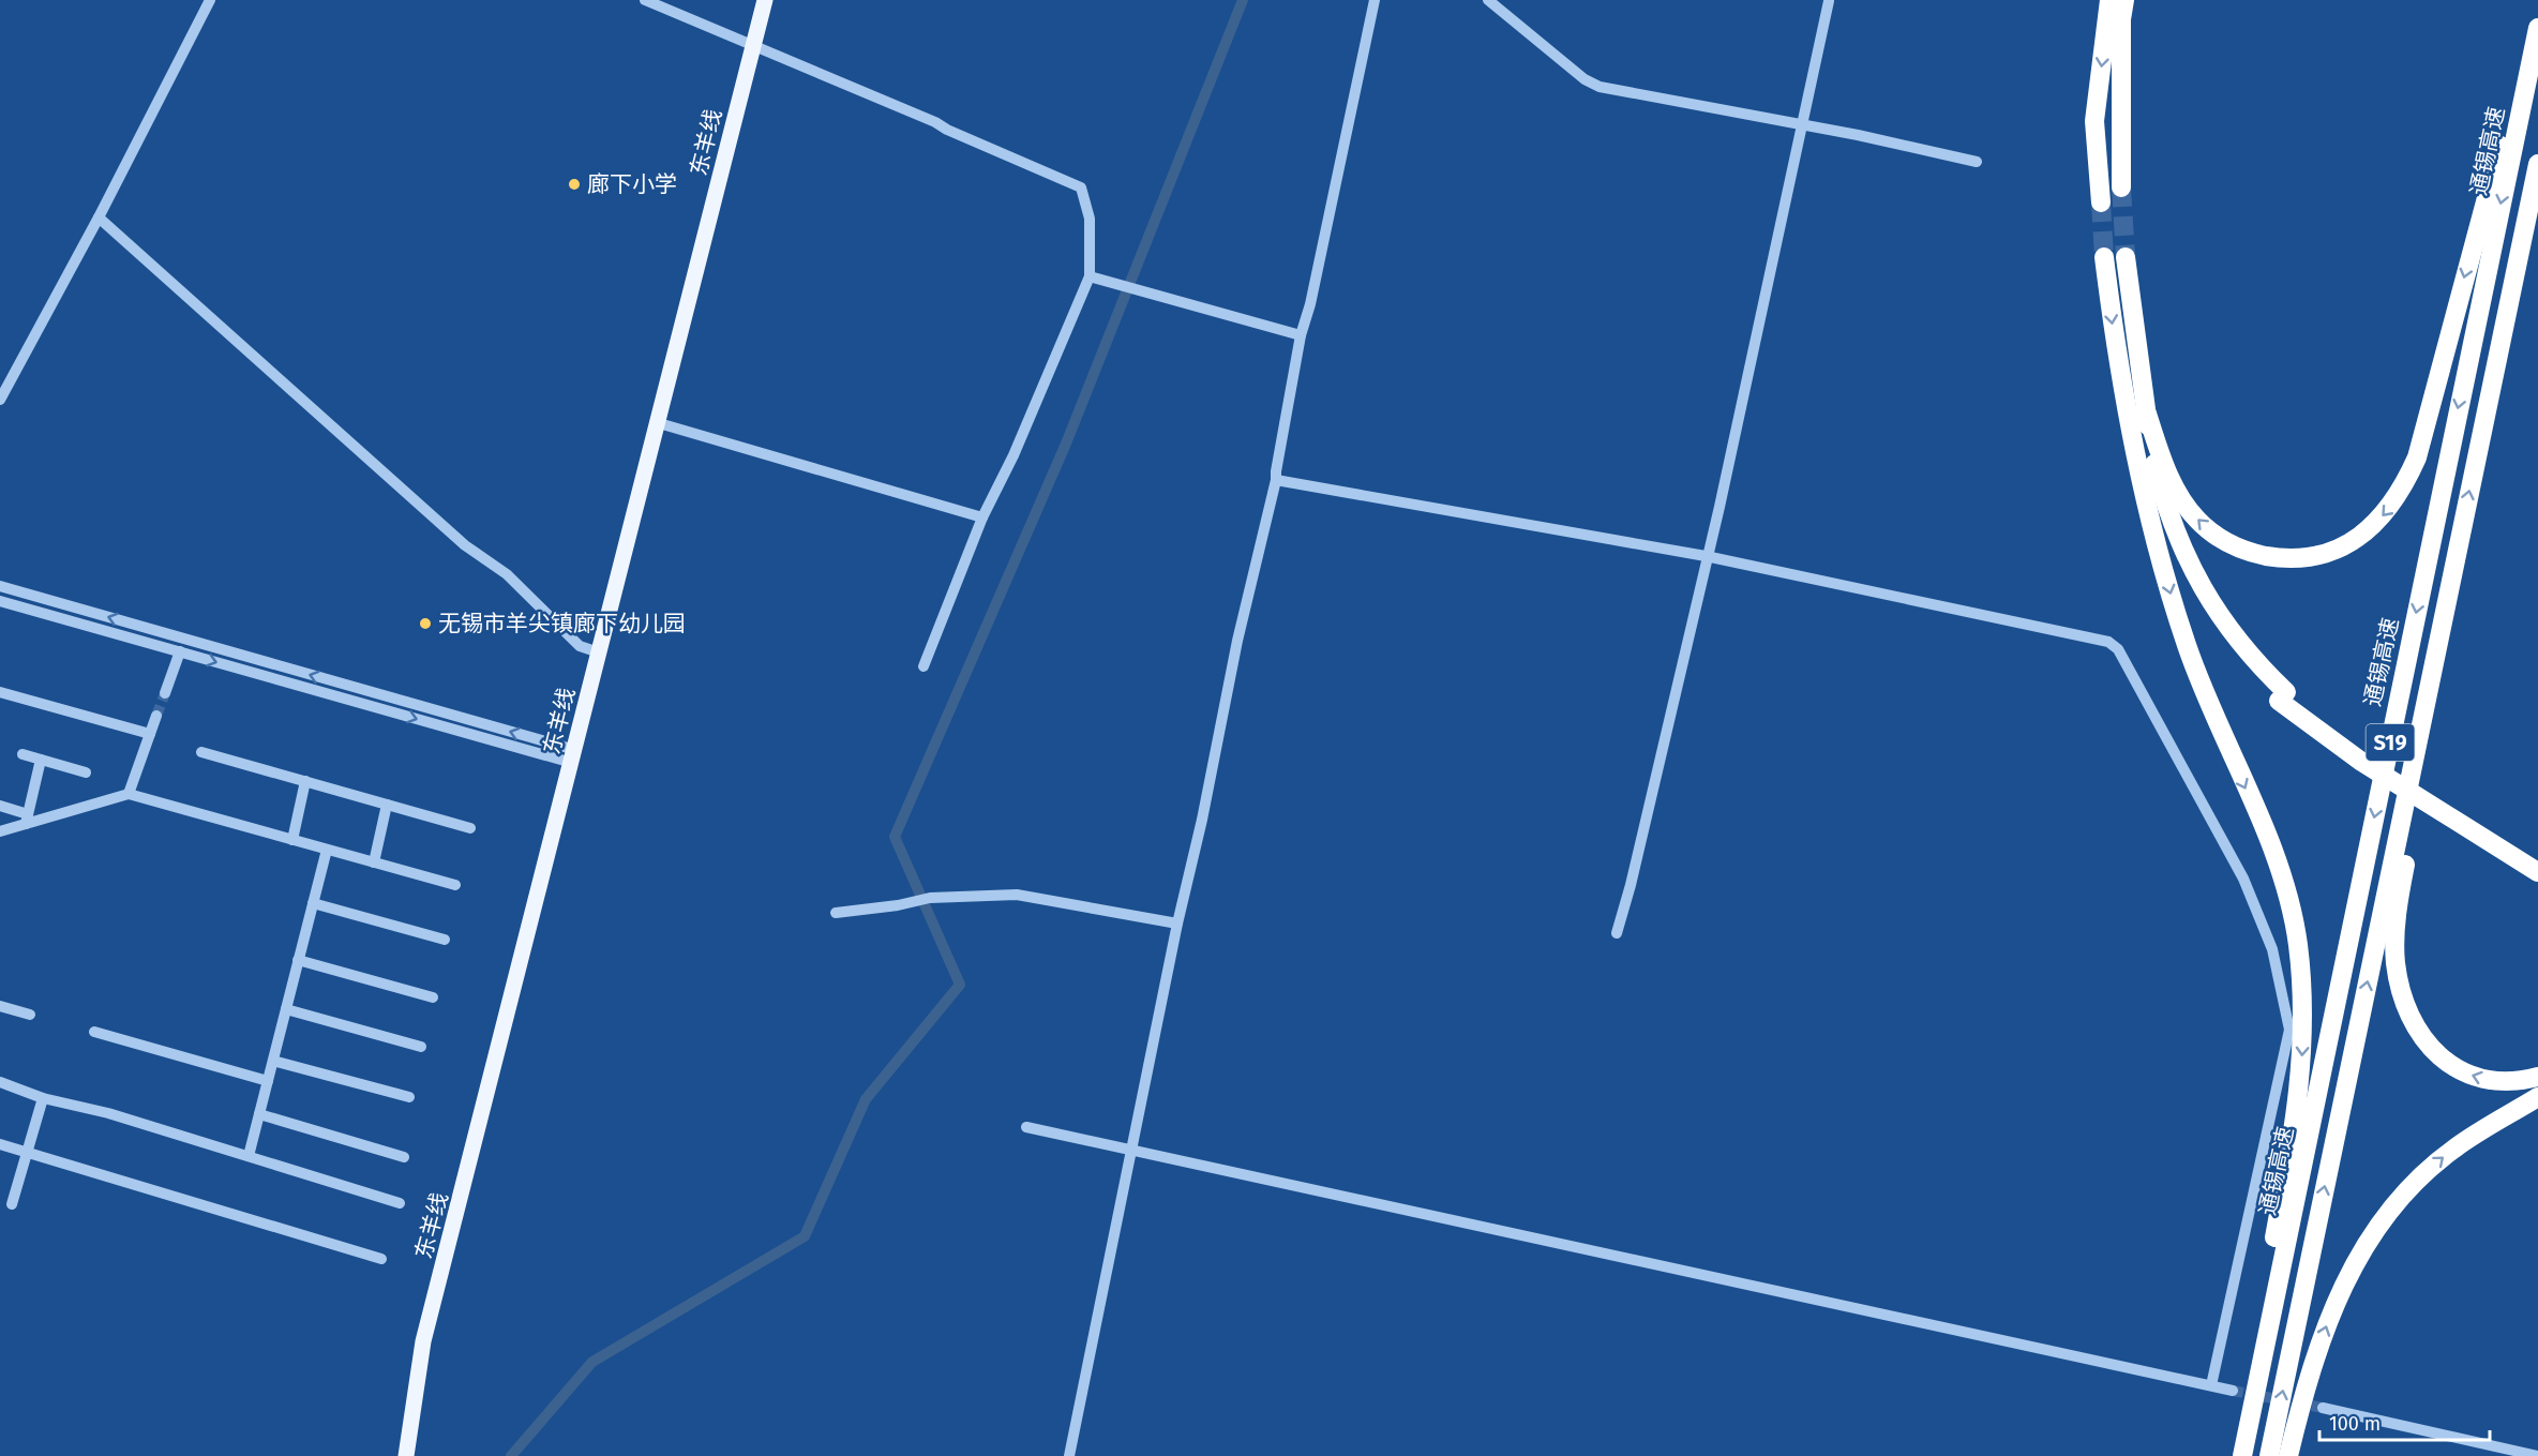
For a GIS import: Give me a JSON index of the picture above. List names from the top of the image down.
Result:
{
  "streets": {
    "highway": ["通锡高速", "S19"],
    "main road": ["东羊线"]
  },
  "places": ["廊下小学", "无锡市羊尖镇廊下幼儿园"],
  "scale_bar": "100 m"
}
